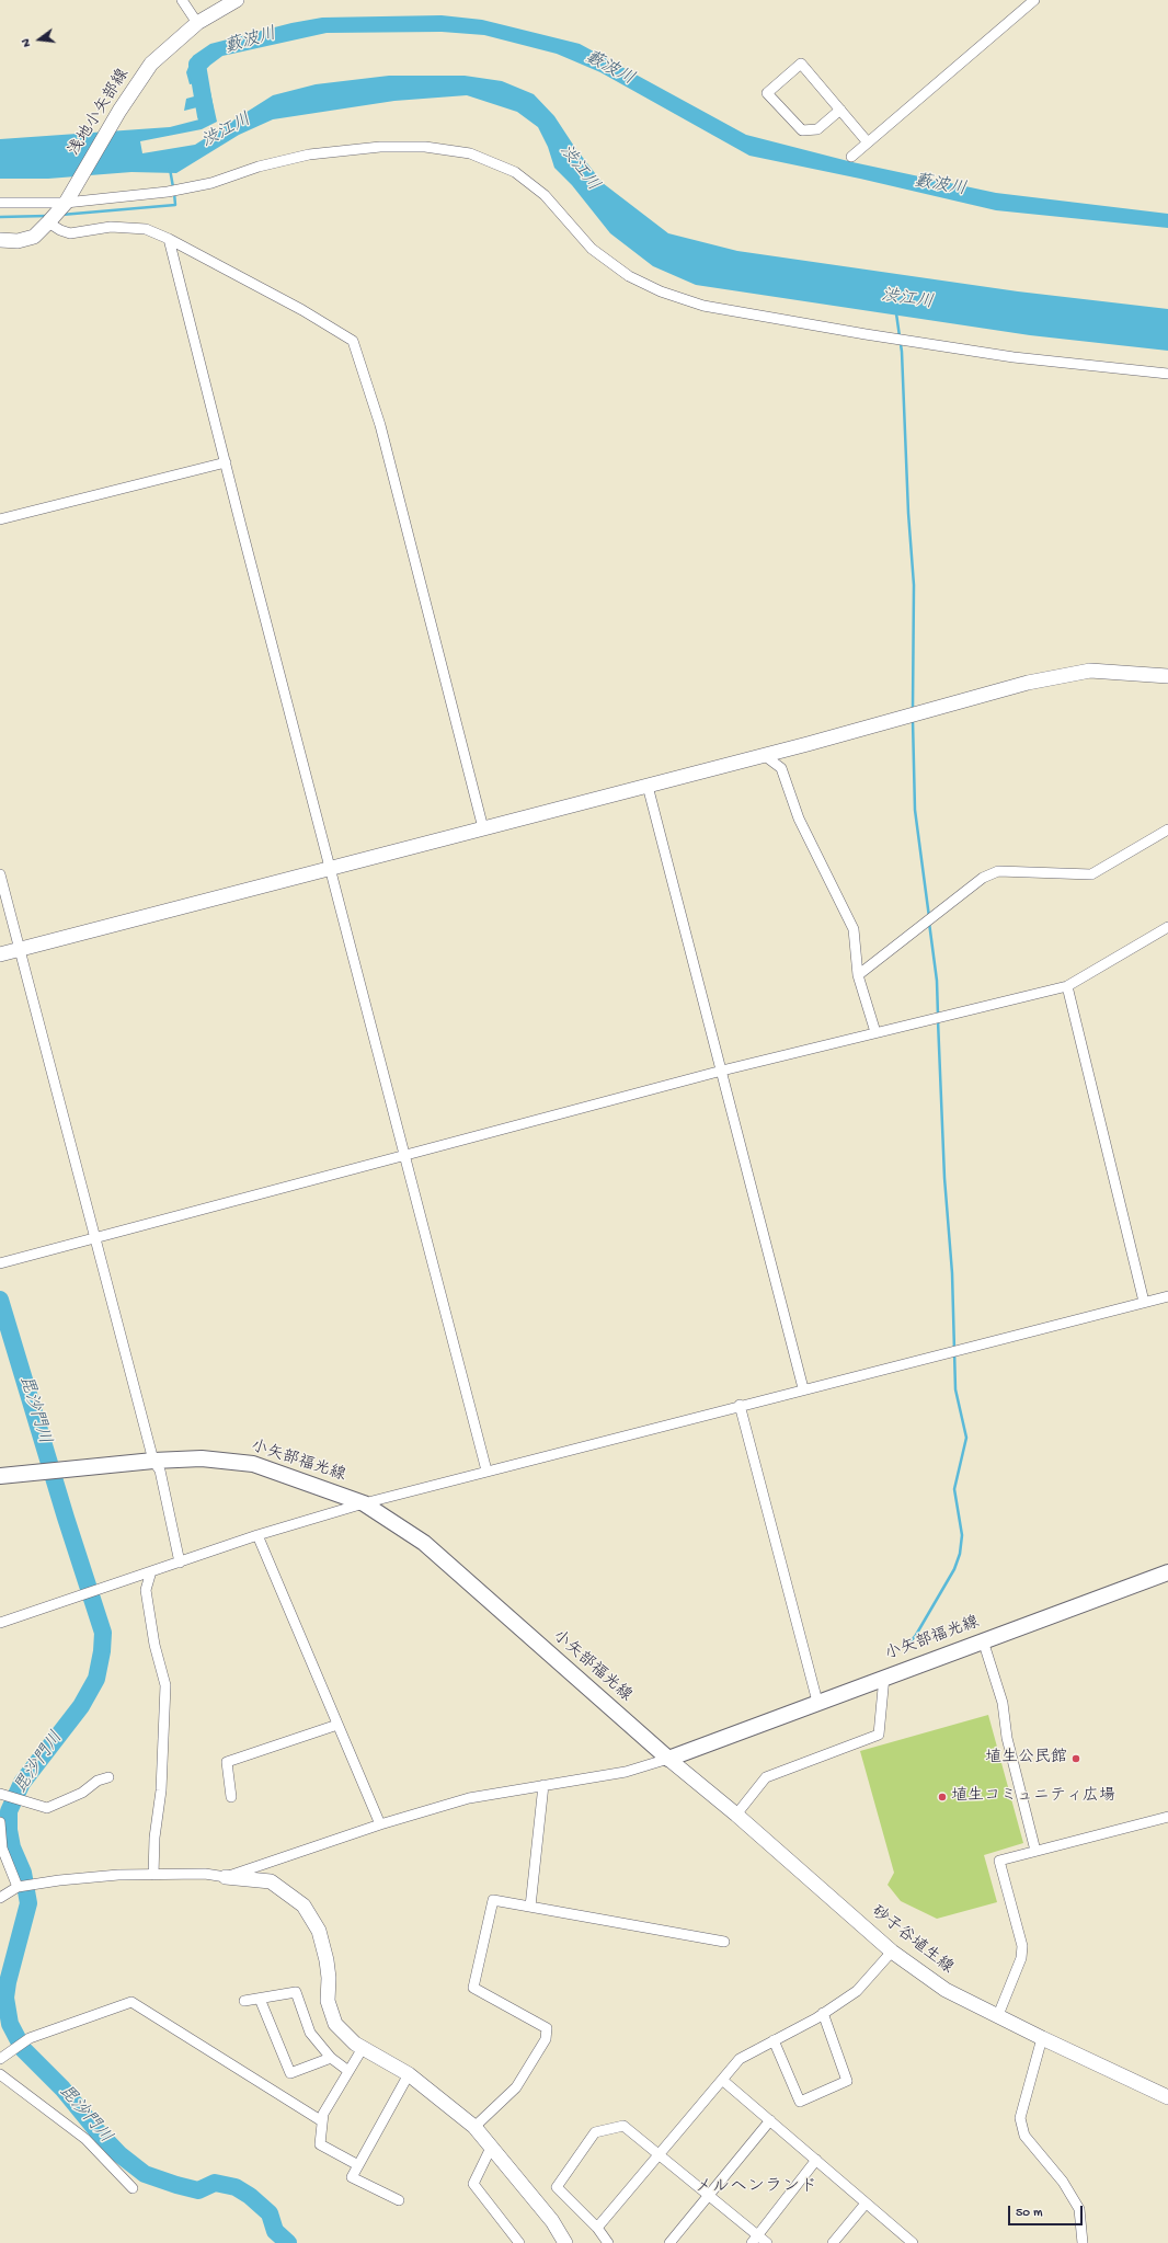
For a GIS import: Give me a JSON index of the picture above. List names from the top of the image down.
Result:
{
  "streets": {
    "main road": ["小矢部福光線"],
    "street": ["浅地小矢部線", "砂子谷埴生線"]
  },
  "crossings": [
    ["小矢部福光線", "砂子谷埴生線"]
  ],
  "districts": ["メルヘンランド"],
  "water": ["藪波川", "渋江川", "毘沙門川"],
  "places": ["埴生公民館", "埴生コミュニティ広場"],
  "scale_bar": "50 m",
  "north": "left"
}
